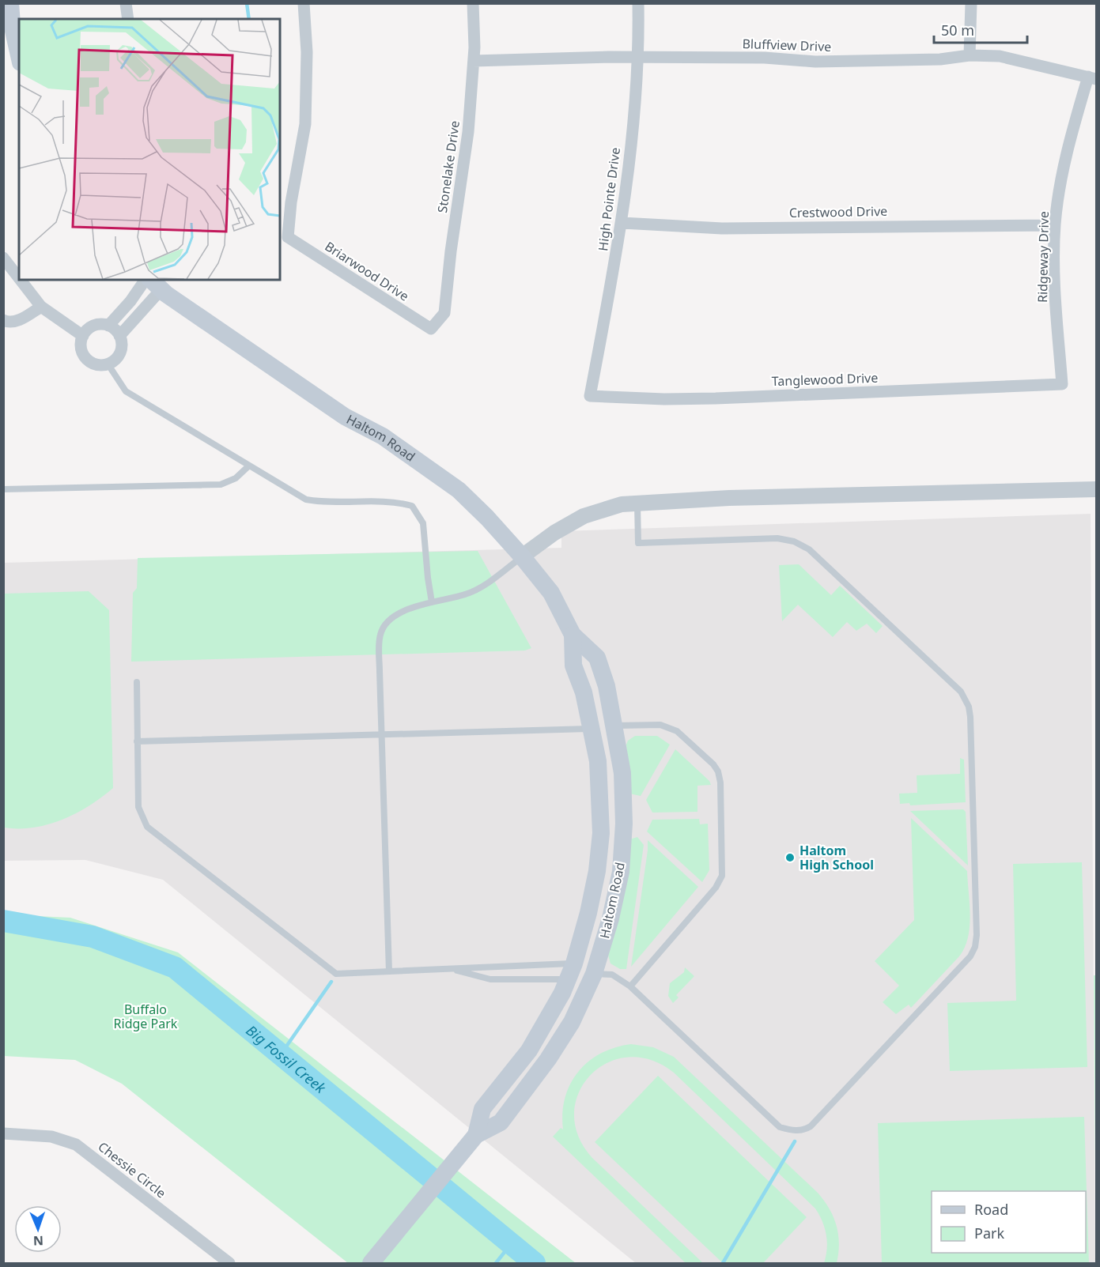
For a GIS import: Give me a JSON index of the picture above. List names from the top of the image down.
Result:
{
  "streets": {
    "main road": ["Haltom Road"],
    "street": [
      "Bluffview Drive",
      "Stonelake Drive",
      "High Pointe Drive",
      "Crestwood Drive",
      "Ridgeway Drive",
      "Briarwood Drive",
      "Tanglewood Drive",
      "Chessie Circle"
    ]
  },
  "crossings": [
    ["Bluffview Drive", "Stonelake Drive"],
    ["Bluffview Drive", "High Pointe Drive"],
    ["Bluffview Drive", "Ridgeway Drive"],
    ["Stonelake Drive", "Briarwood Drive"],
    ["High Pointe Drive", "Crestwood Drive"],
    ["High Pointe Drive", "Tanglewood Drive"],
    ["Crestwood Drive", "Ridgeway Drive"],
    ["Ridgeway Drive", "Tanglewood Drive"]
  ],
  "water": ["Big Fossil Creek"],
  "parks": ["Buffalo Ridge Park"],
  "places": ["Haltom High School"],
  "legend": ["Road", "Park"],
  "scale_bar": "50 m",
  "north": "bottom"
}
